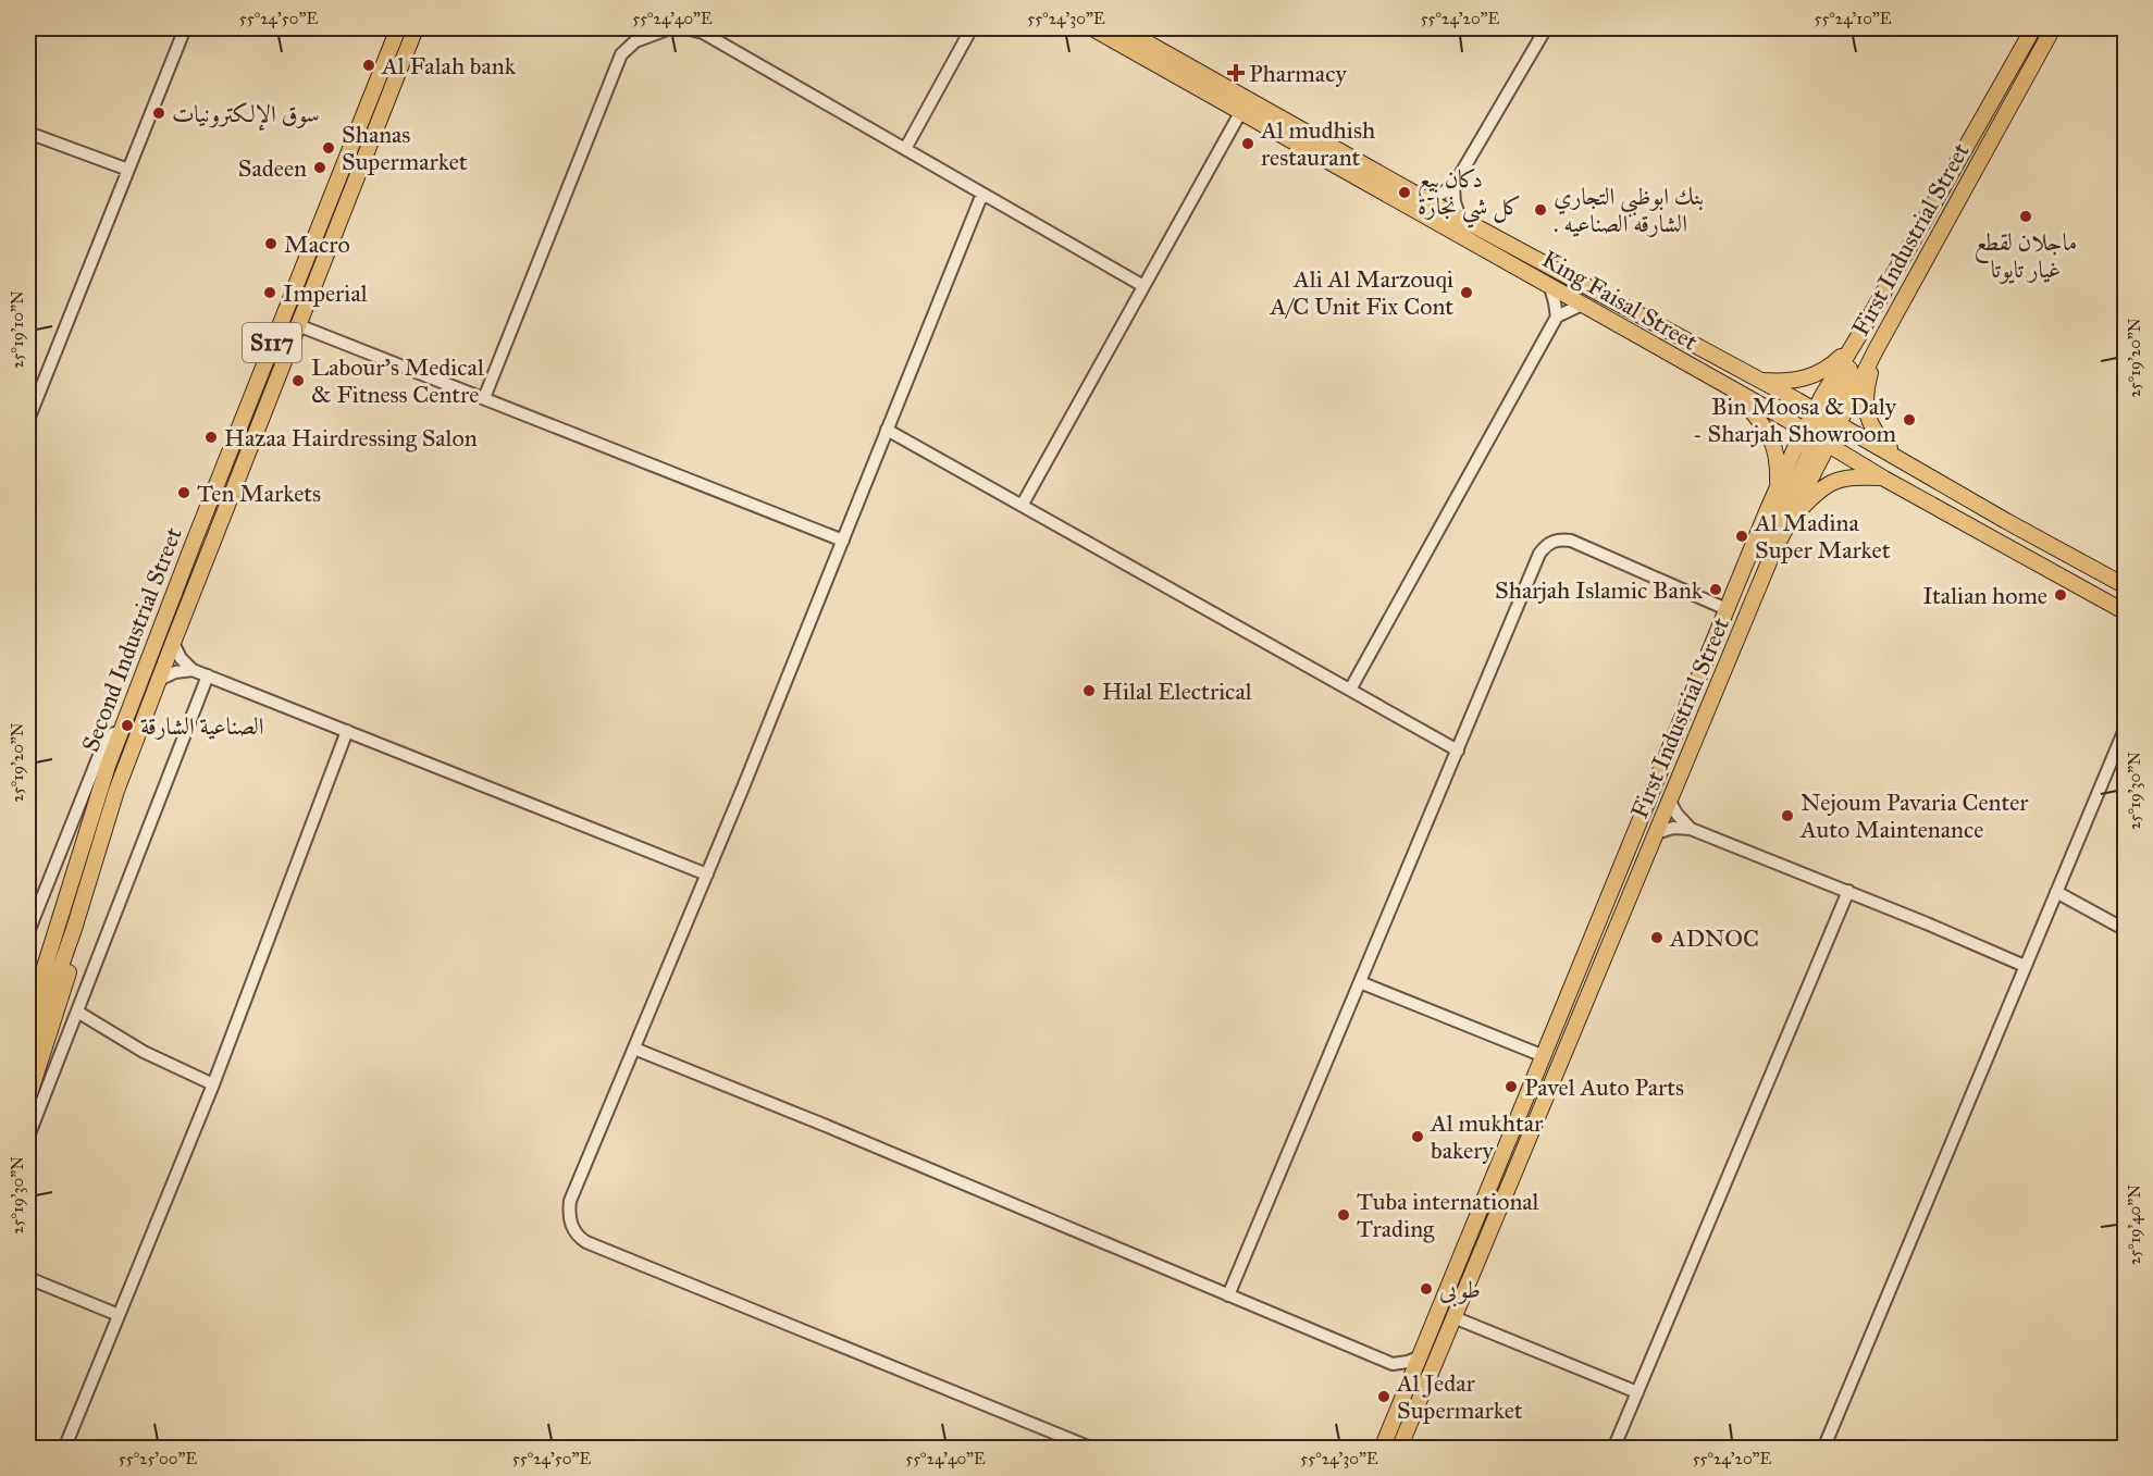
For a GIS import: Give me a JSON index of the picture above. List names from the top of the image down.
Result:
{
  "streets": {
    "main road": [
      "First Industrial Street",
      "King Faisal Street",
      "S117",
      "Second Industrial Street"
    ]
  },
  "crossings": [
    ["First Industrial Street", "King Faisal Street"]
  ],
  "places": {
    "other": [
      "Al Falah bank",
      "سوق الإلكترونيات",
      "Al mudhish restaurant",
      "Shanas Supermarket",
      "Sadeen",
      "دكان بيع كل شي نجارة",
      "بنك ابوظبي التجاري . الشارقه الصناعيه",
      "ماجلان لقطع غيار تايوتا",
      "Macro",
      "Imperial",
      "Ali Al Marzouqi A/C Unit Fix Cont",
      "Labour's Medical & Fitness Centre",
      "Bin Moosa & Daly - Sharjah Showroom",
      "Hazaa Hairdressing Salon",
      "Ten Markets",
      "Al Madina Super Market",
      "Sharjah Islamic Bank",
      "Italian home",
      "Hilal Electrical",
      "الصناعية الشارقة",
      "Nejoum Pavaria Center Auto Maintenance",
      "ADNOC",
      "Pavel Auto Parts",
      "Al mukhtar bakery",
      "Tuba international Trading",
      "طوبى",
      "Al Jedar Supermarket"
    ],
    "health": ["Pharmacy"]
  },
  "coordinates": [
    "55°24'50\"E",
    "55°24'40\"E",
    "55°24'30\"E",
    "55°24'20\"E",
    "55°24'10\"E",
    "25°19'10\"N",
    "25°19'20\"N",
    "25°19'30\"N",
    "25°19'40\"N",
    "55°25'00\"E"
  ]
}
